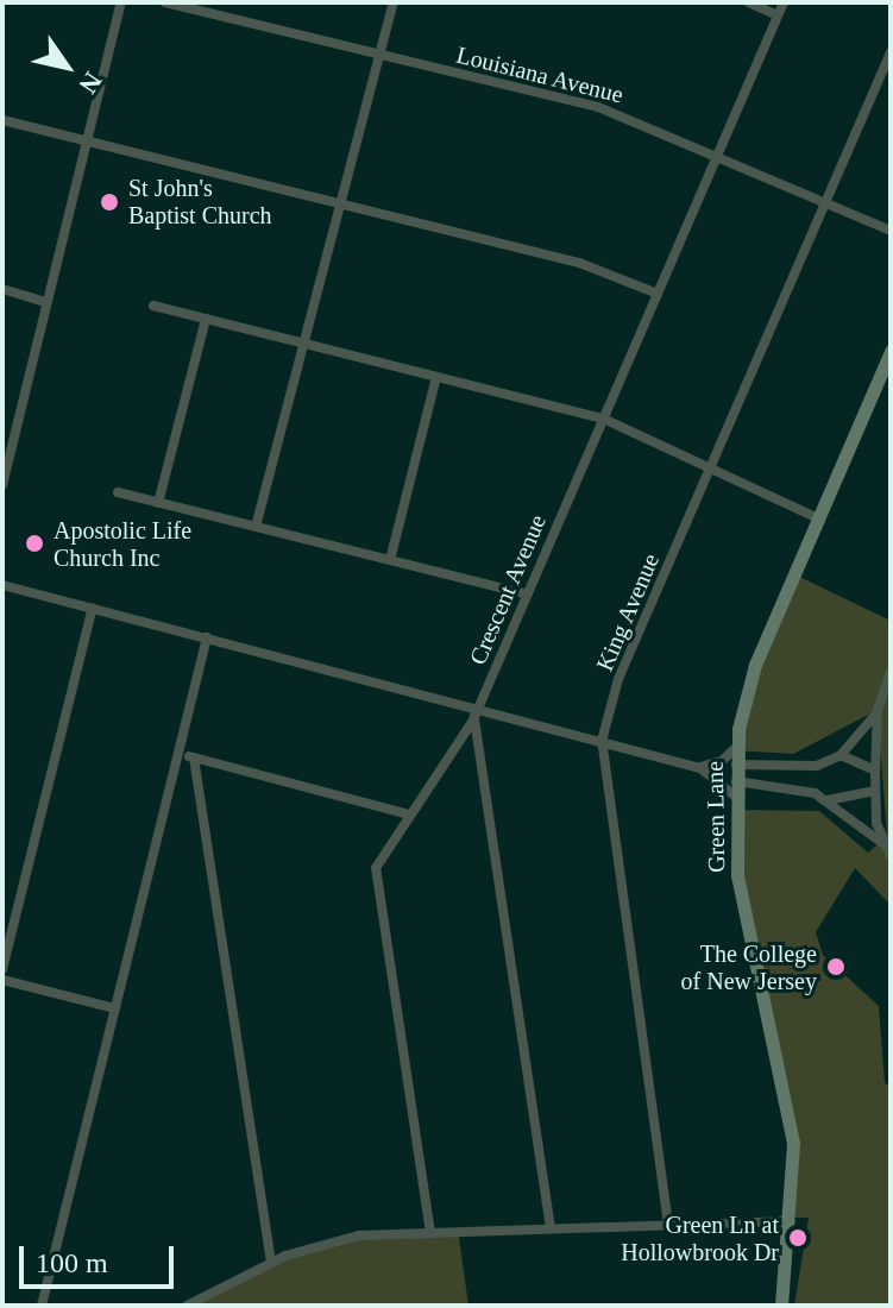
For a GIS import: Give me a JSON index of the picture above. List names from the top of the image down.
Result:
{
  "streets": {
    "street": [
      "Louisiana Avenue",
      "Crescent Avenue",
      "King Avenue",
      "Green Lane"
    ]
  },
  "crossings": [
    ["Louisiana Avenue", "Crescent Avenue"],
    ["Louisiana Avenue", "King Avenue"]
  ],
  "places": [
    "St John's Baptist Church",
    "Apostolic Life Church Inc",
    "The College of New Jersey",
    "Green Ln at Hollowbrook Dr"
  ],
  "scale_bar": "100 m",
  "north": "bottom right"
}
